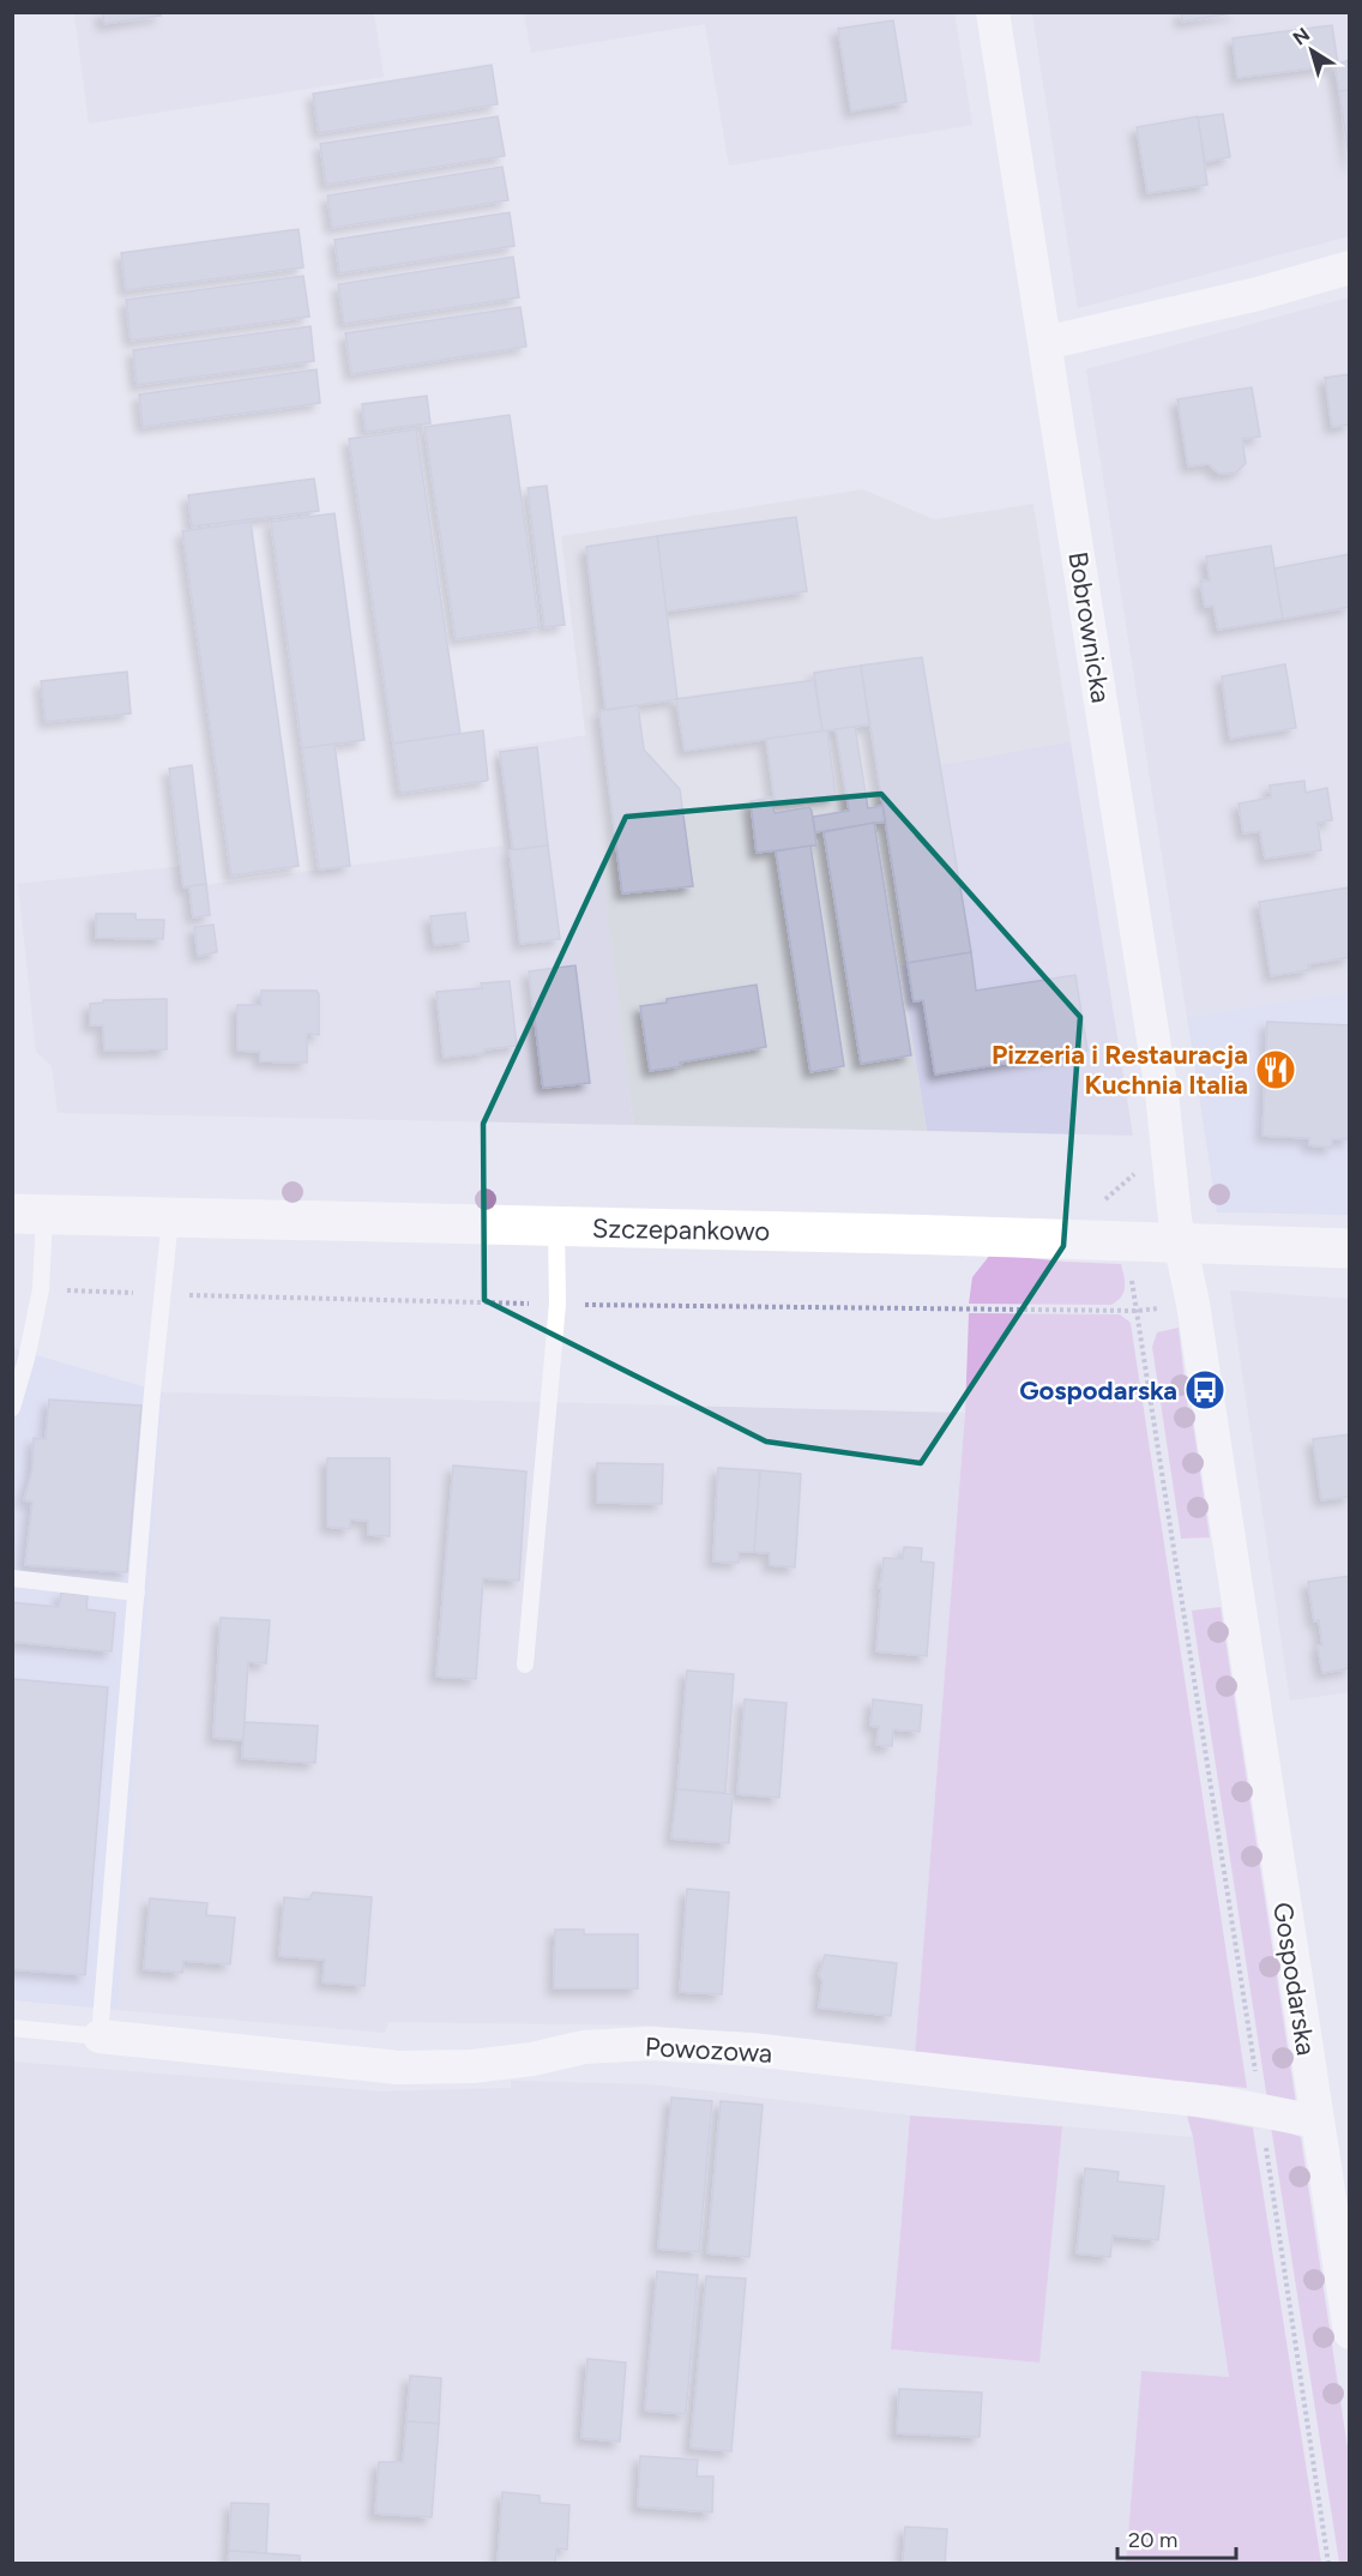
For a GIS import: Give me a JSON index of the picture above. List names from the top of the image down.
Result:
{
  "streets": {
    "street": [
      "Bobrownicka",
      "Szczepankowo",
      "Gospodarska",
      "Powozowa"
    ]
  },
  "crossings": [
    ["Bobrownicka", "Szczepankowo"],
    ["Bobrownicka", "Gospodarska"],
    ["Szczepankowo", "Gospodarska"],
    ["Gospodarska", "Powozowa"]
  ],
  "places": {
    "restaurant": ["Pizzeria i Restauracja Kuchnia Italia"],
    "bus stop": ["Gospodarska"]
  },
  "scale_bar": "20 m",
  "north": "top left"
}
